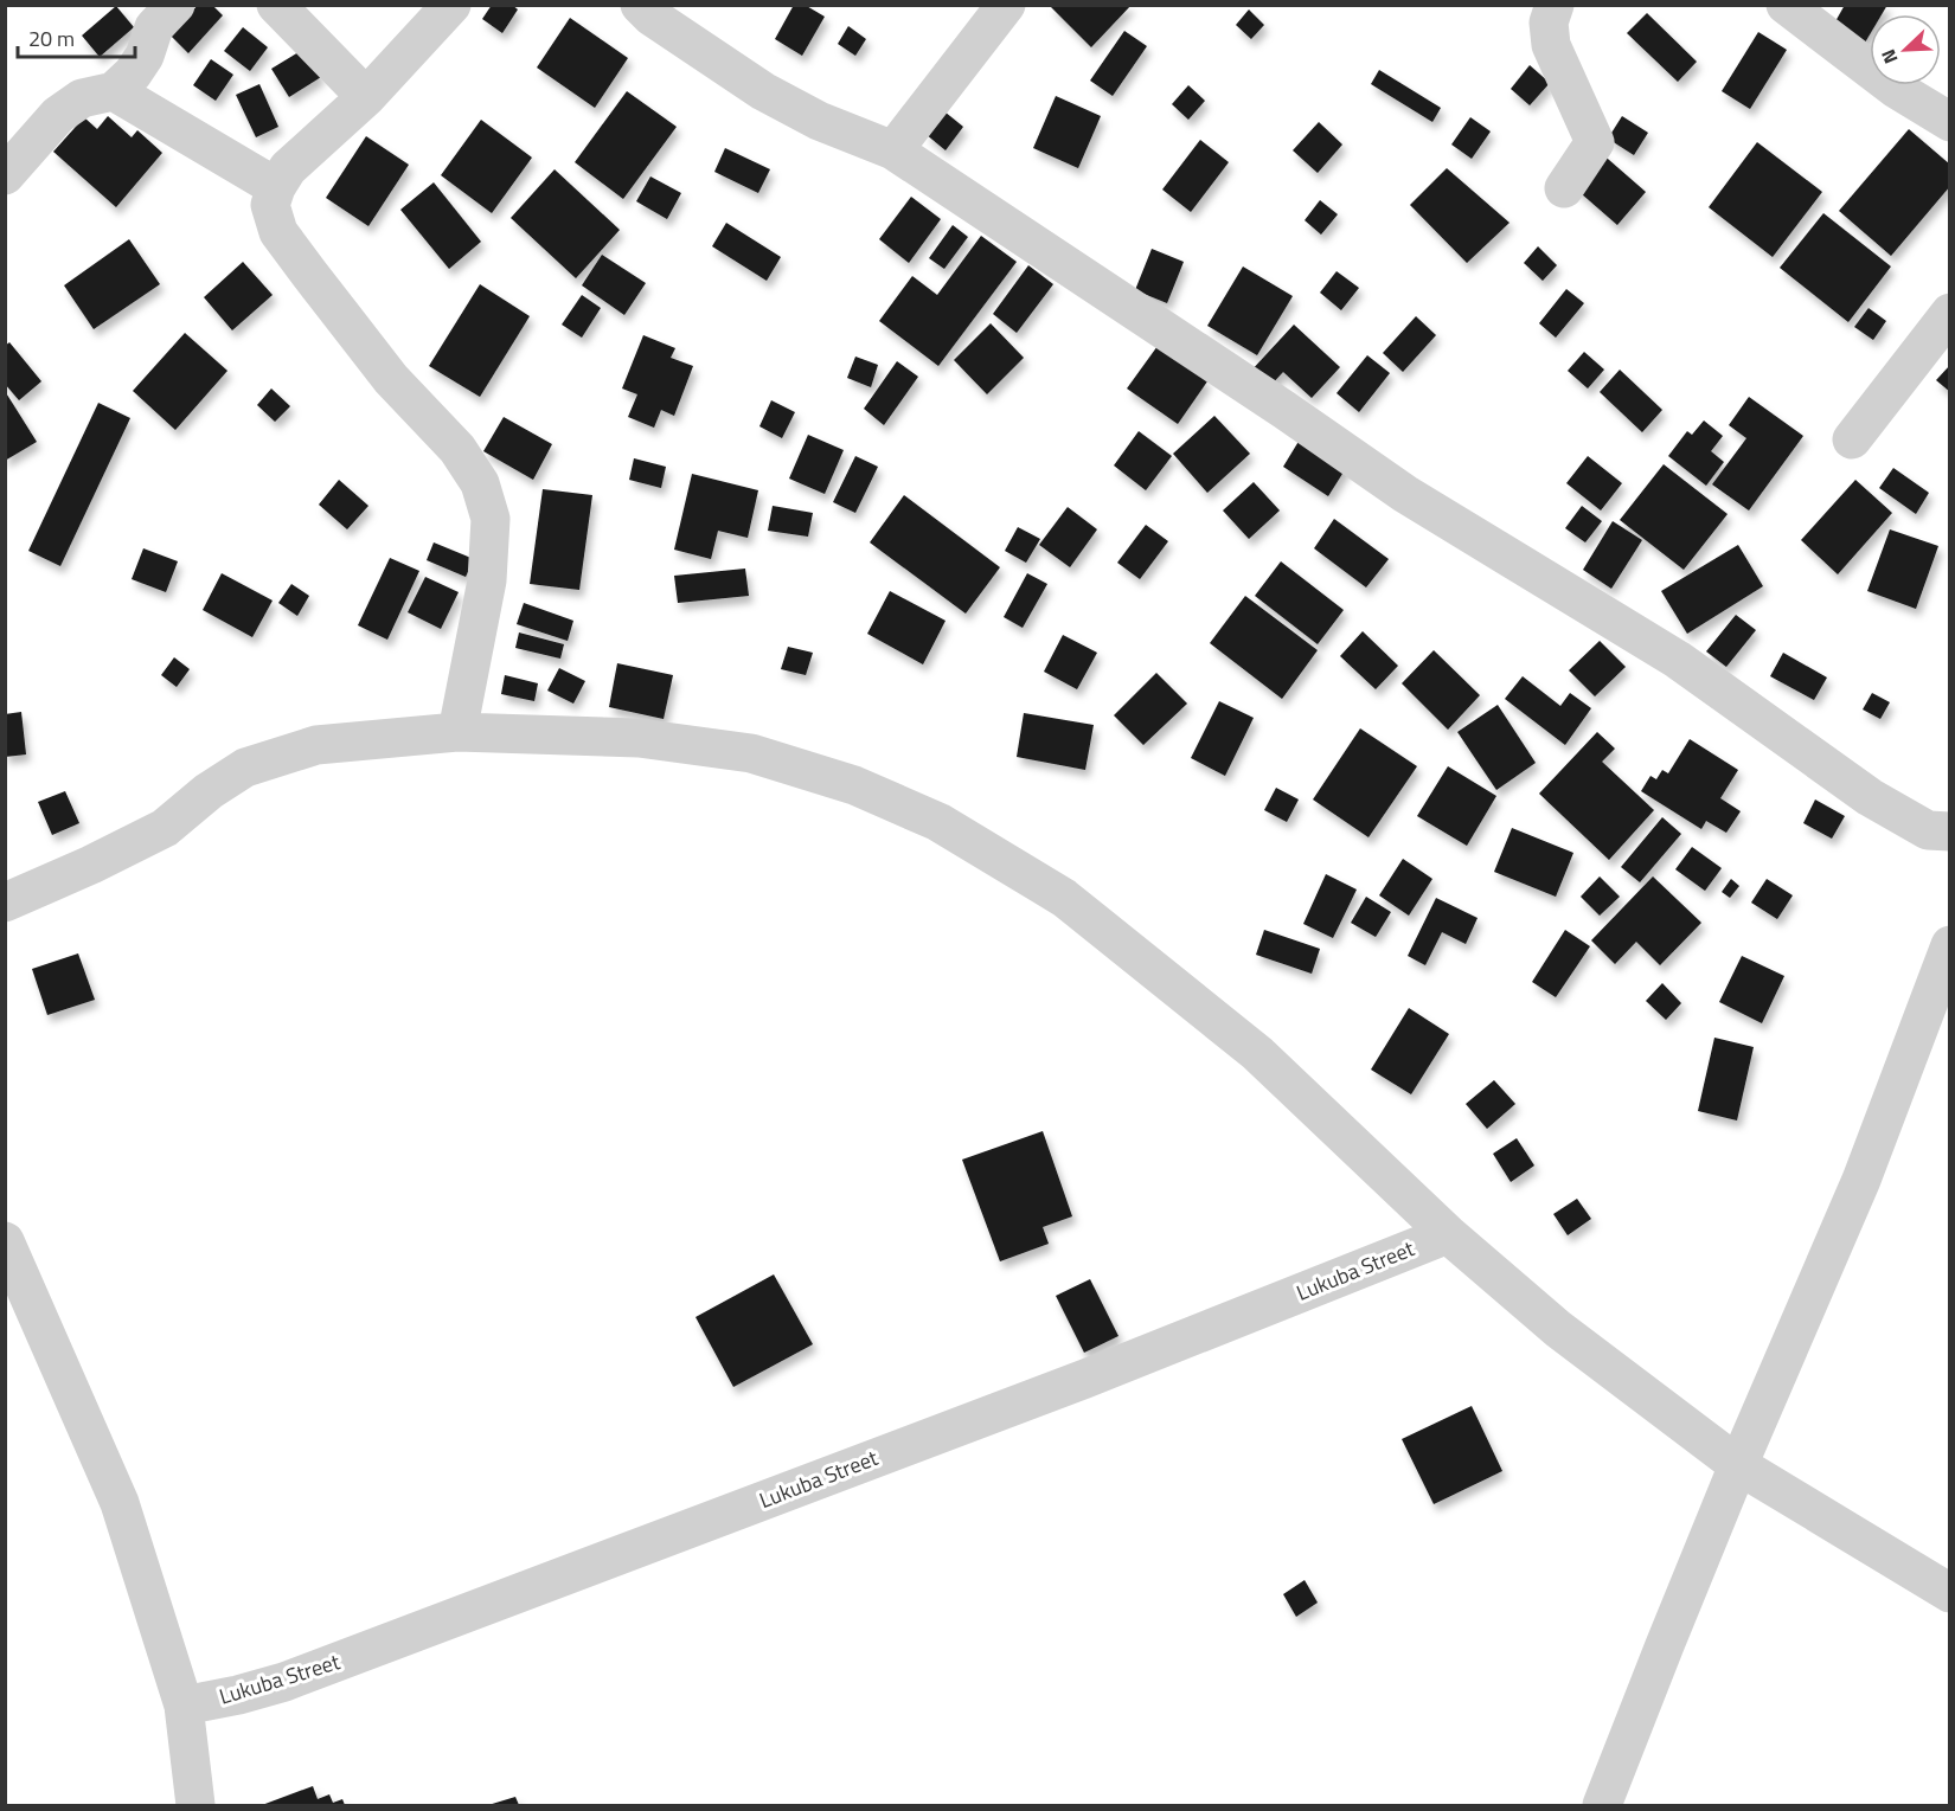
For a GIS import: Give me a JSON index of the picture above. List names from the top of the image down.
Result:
{
  "streets": {
    "street": ["Lukuba Street"]
  },
  "scale_bar": "20 m",
  "north": "bottom left"
}
